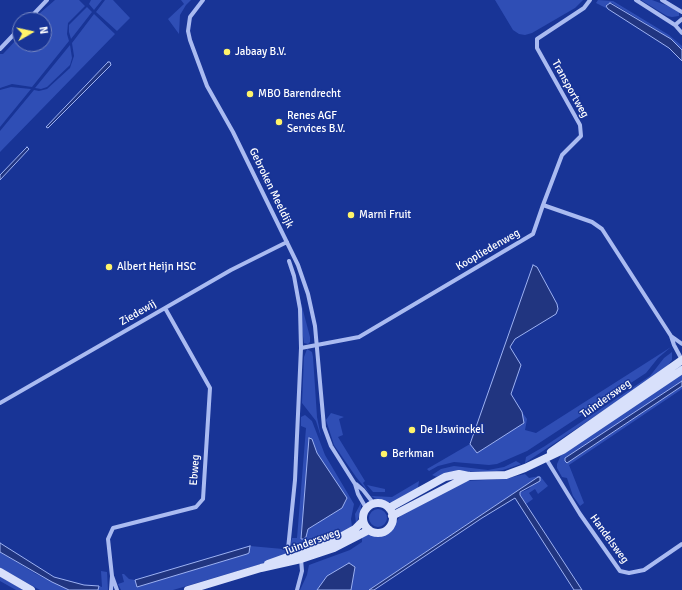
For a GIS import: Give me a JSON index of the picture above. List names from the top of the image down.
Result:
{
  "streets": {
    "main road": ["Tuindersweg"],
    "street": [
      "Transportweg",
      "Gebroken Meeldijk",
      "Koopliedenweg",
      "Ziedewij",
      "Ebweg",
      "Handelsweg"
    ]
  },
  "crossings": [
    ["Transportweg", "Koopliedenweg"],
    ["Gebroken Meeldijk", "Koopliedenweg"],
    ["Gebroken Meeldijk", "Ziedewij"],
    ["Gebroken Meeldijk", "Tuindersweg"],
    ["Ziedewij", "Ebweg"],
    ["Tuindersweg", "Handelsweg"]
  ],
  "places": [
    "Jabaay B.V.",
    "MBO Barendrecht",
    "Renes AGF Services B.V.",
    "Marni Fruit",
    "Albert Heijn HSC",
    "De IJswinckel",
    "Berkman"
  ],
  "north": "right"
}
